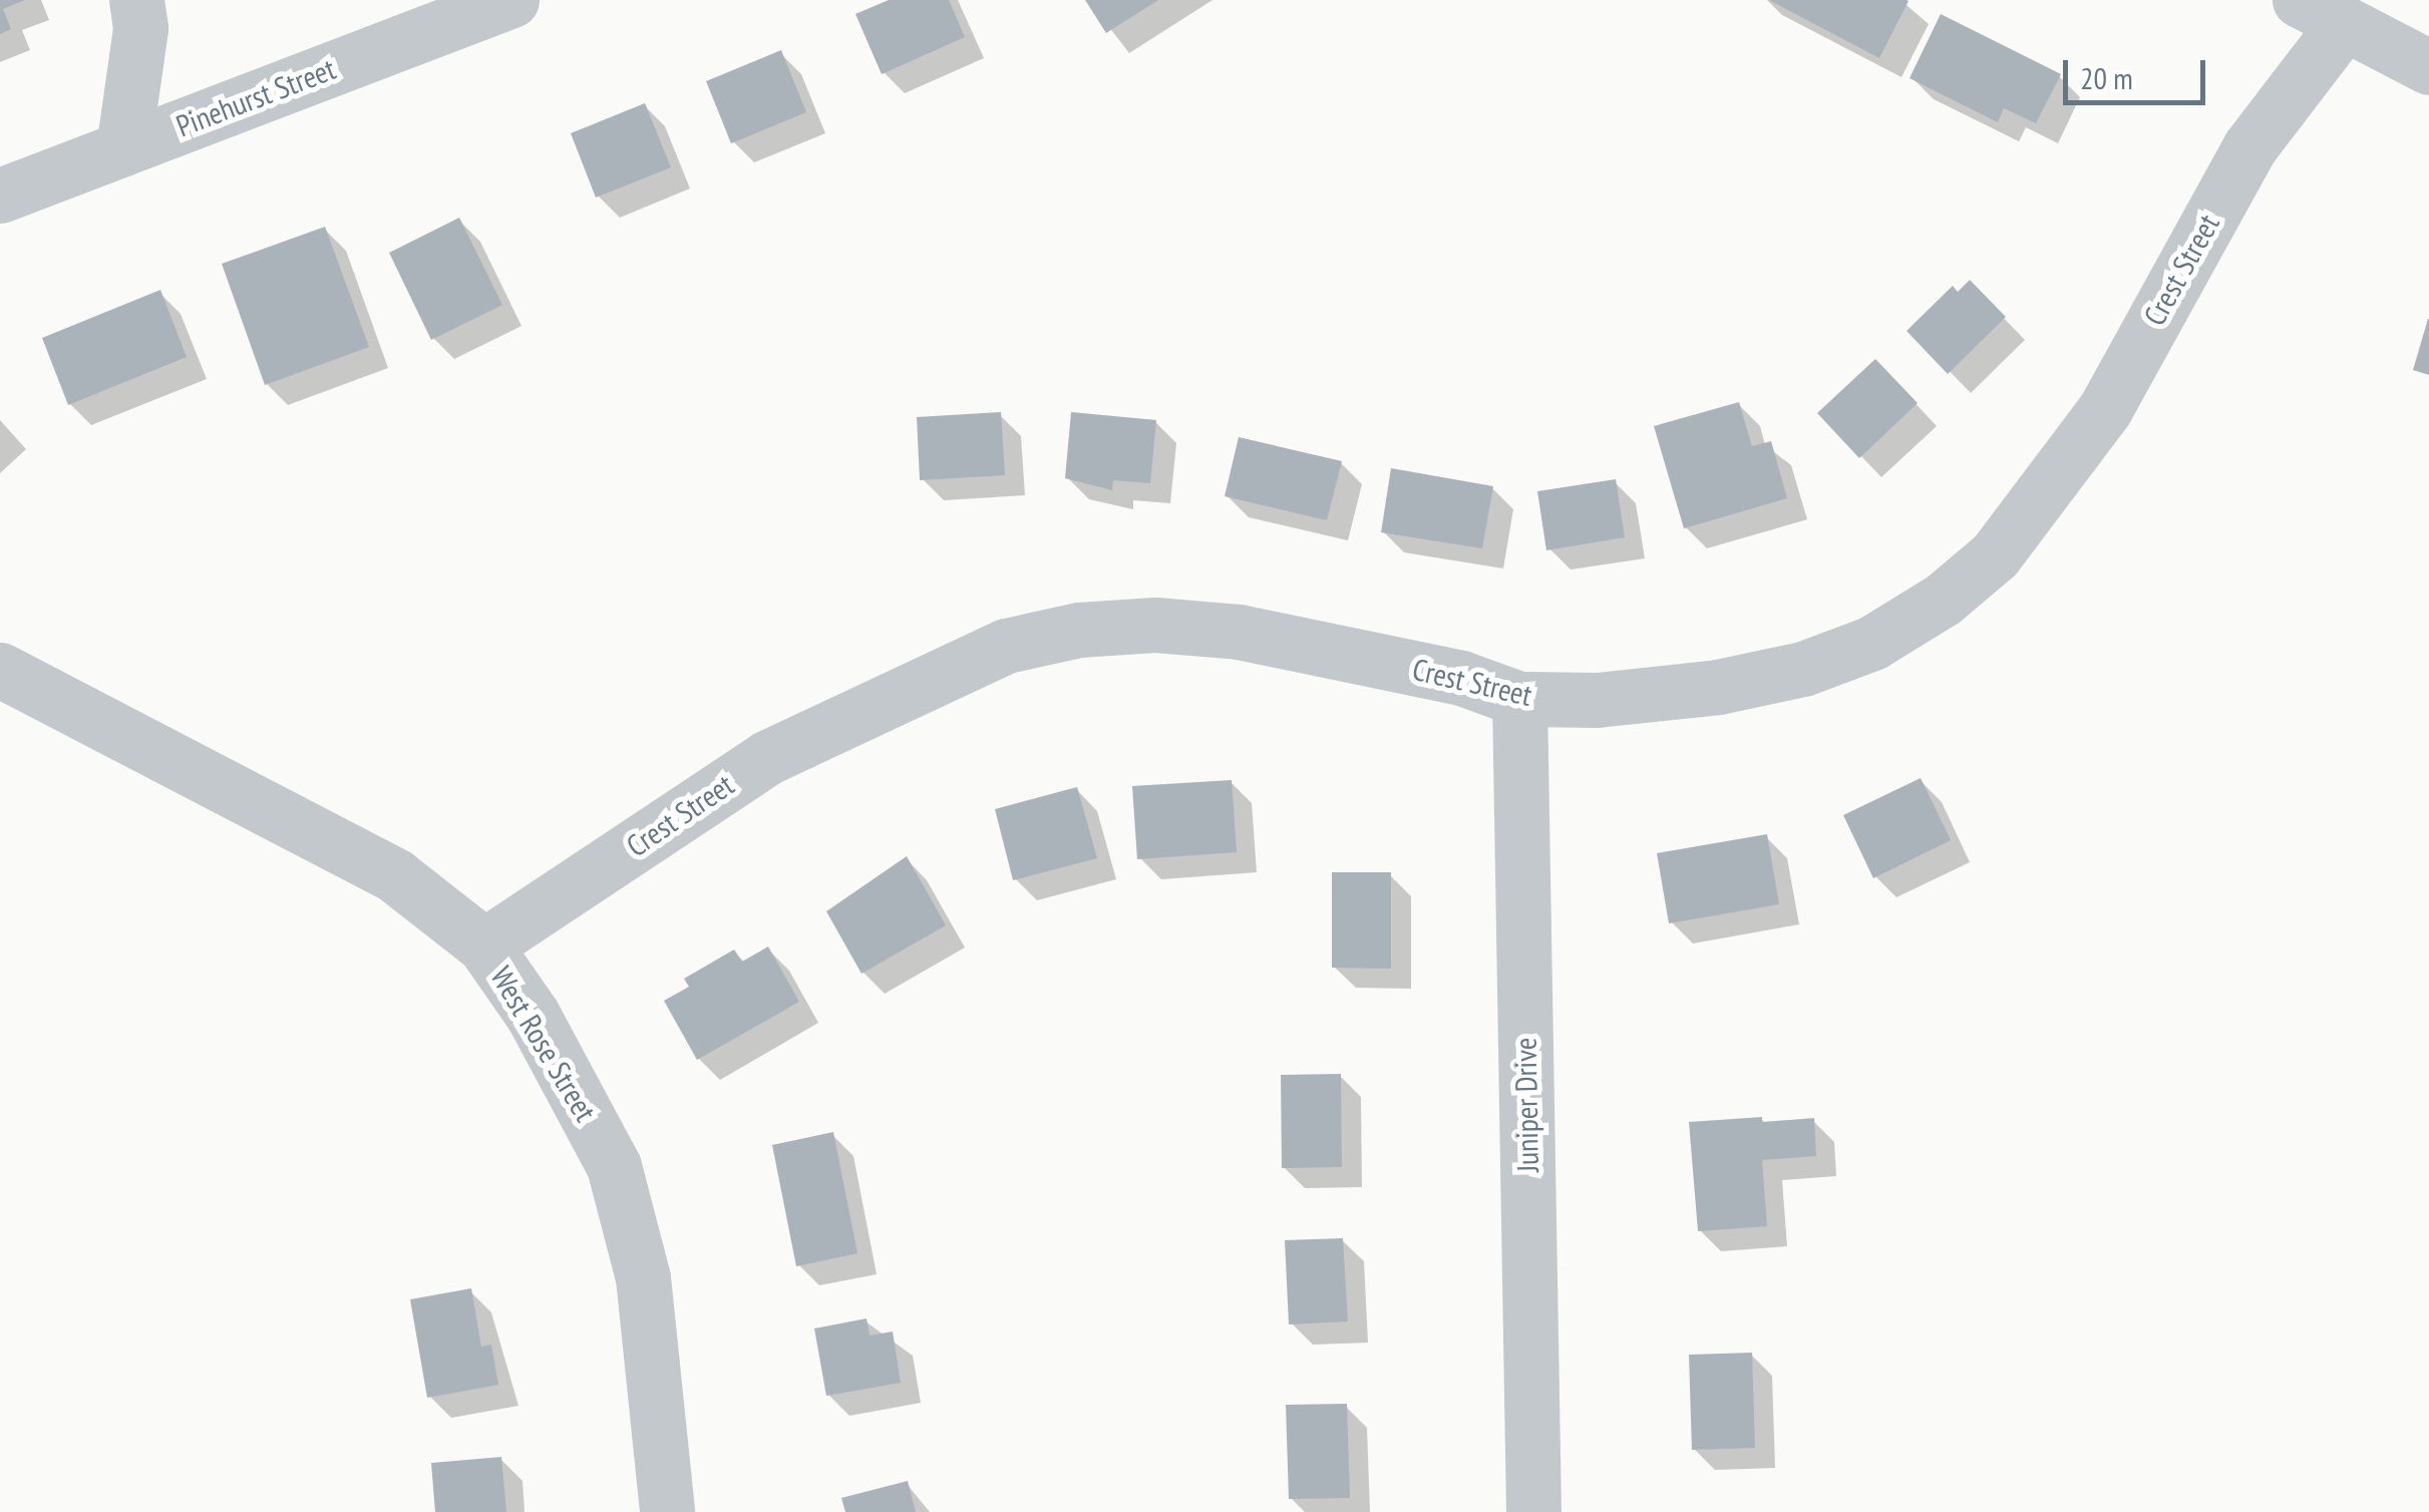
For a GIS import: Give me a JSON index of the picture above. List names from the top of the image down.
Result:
{
  "streets": {
    "street": [
      "Pinehurst Street",
      "Crest Street",
      "West Rose Street",
      "Juniper Drive"
    ]
  },
  "crossings": [
    ["Crest Street", "West Rose Street"],
    ["Crest Street", "Juniper Drive"]
  ],
  "scale_bar": "20 m"
}
